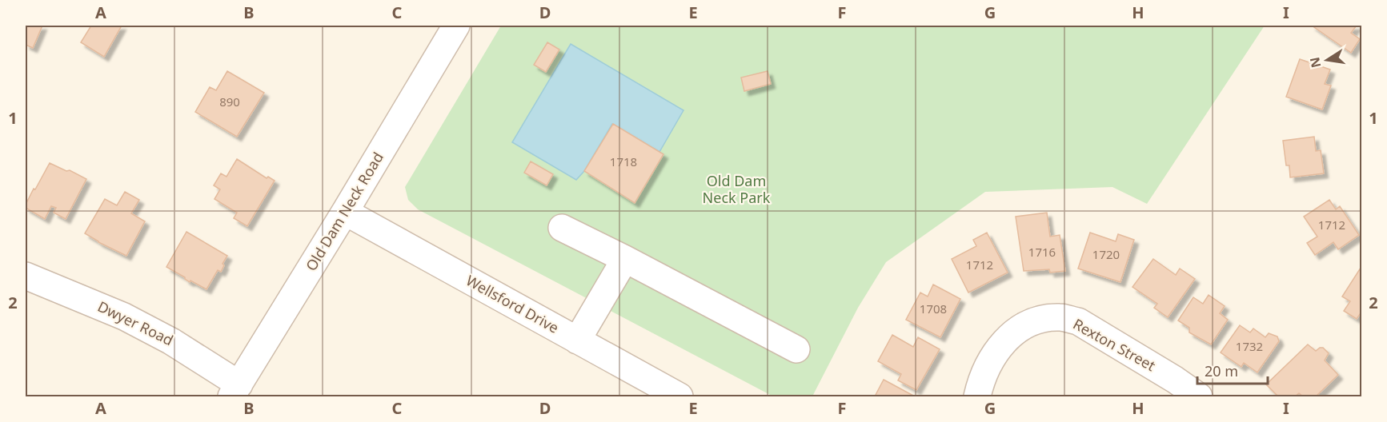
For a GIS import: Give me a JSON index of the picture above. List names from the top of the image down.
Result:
{
  "streets": {
    "street": [
      "Old Dam Neck Road",
      "Wellsford Drive",
      "Dwyer Road",
      "Rexton Street"
    ]
  },
  "crossings": [
    ["Old Dam Neck Road", "Wellsford Drive"],
    ["Old Dam Neck Road", "Dwyer Road"]
  ],
  "parks": ["Old Dam Neck Park"],
  "house_numbers": [
    "890",
    "1718",
    "1712",
    "1716",
    "1720",
    "1712",
    "1708",
    "1732"
  ],
  "scale_bar": "20 m",
  "north": "left",
  "grid": {
    "columns": [
      "A",
      "B",
      "C",
      "D",
      "E",
      "F",
      "G",
      "H",
      "I"
    ],
    "rows": ["1", "2"]
  }
}
